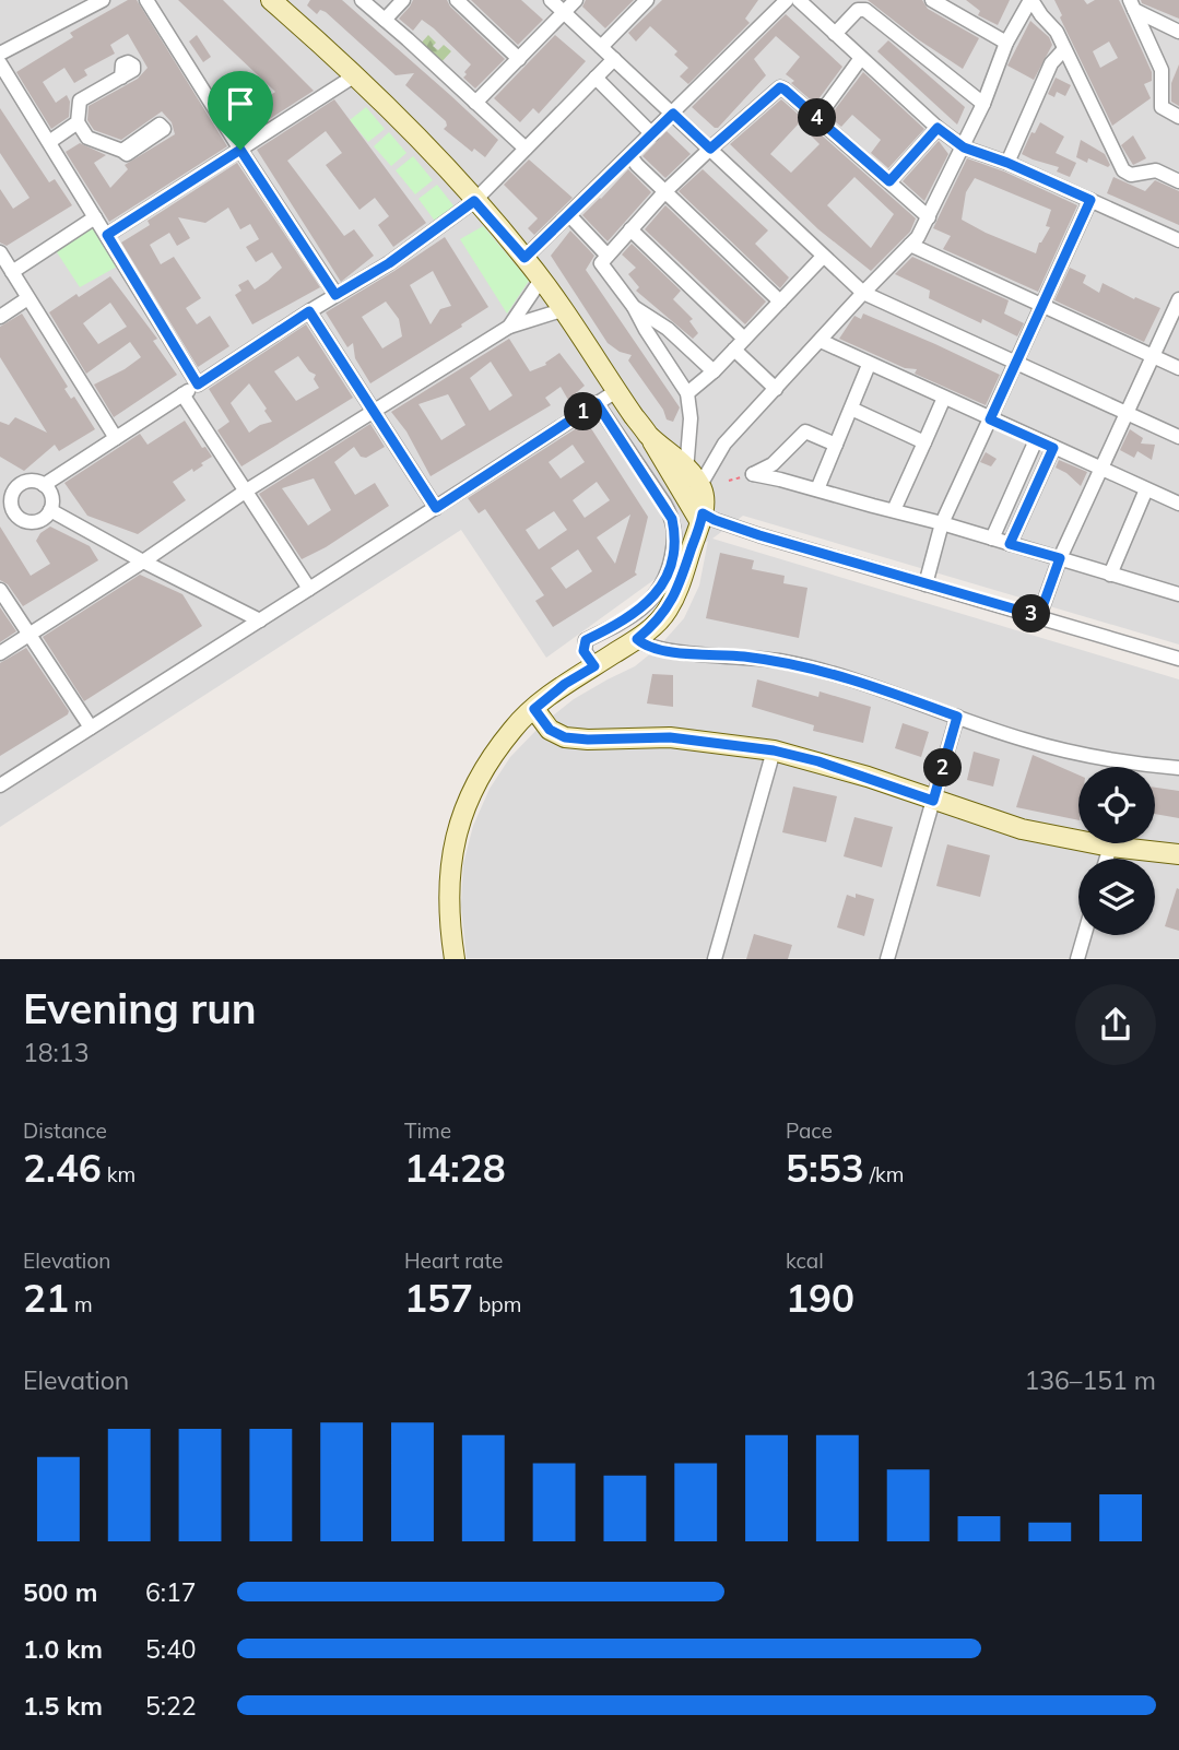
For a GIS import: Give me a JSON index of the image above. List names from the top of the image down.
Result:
{
  "page": {
    "pins": [
      "4",
      "1",
      "3",
      "2"
    ],
    "heading": ["Evening run", "18:13"],
    "stats": [
      ["Distance", "2.46 km"],
      ["Time", "14:28"],
      ["Pace", "5:53 /km"],
      ["Elevation", "21 m"],
      ["Heart rate", "157 bpm"],
      ["kcal", "190"]
    ],
    "chart": ["Elevation", "136–151 m"],
    "list": [
      {
        "name": "500 m",
        "note": "6:17"
      },
      {
        "name": "1.0 km",
        "note": "5:40"
      },
      {
        "name": "1.5 km",
        "note": "5:22"
      }
    ]
  }
}
